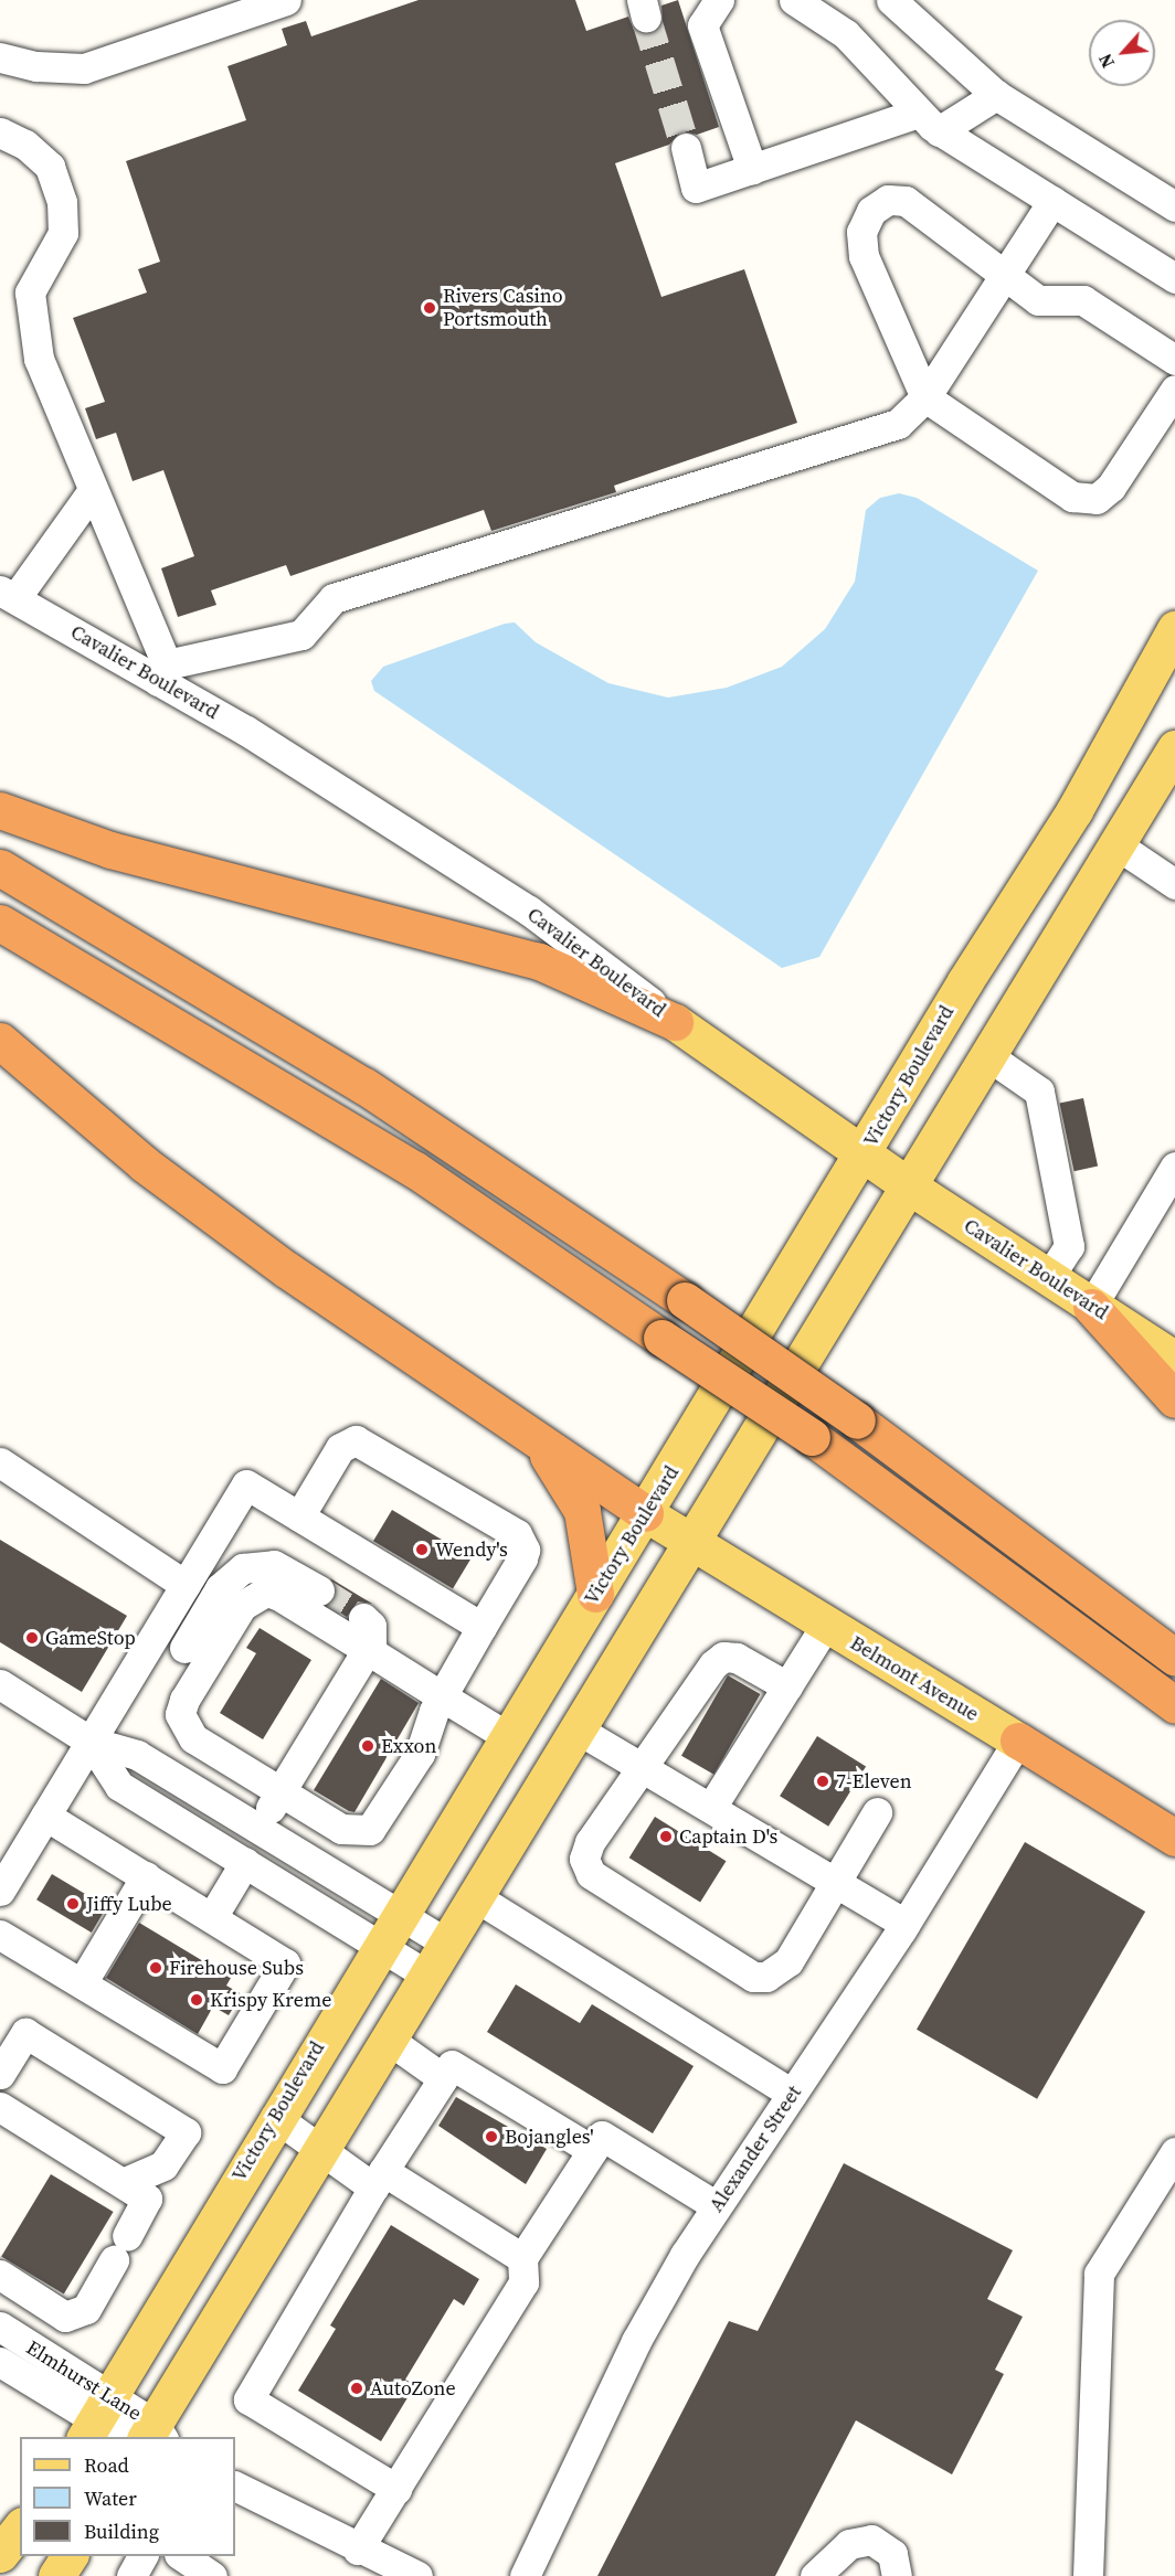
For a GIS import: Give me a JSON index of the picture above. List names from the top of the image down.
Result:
{
  "streets": {
    "main road": ["Cavalier Boulevard", "Victory Boulevard", "Belmont Avenue"],
    "street": ["Alexander Street", "Elmhurst Lane"]
  },
  "crossings": [
    ["Cavalier Boulevard", "Victory Boulevard"],
    ["Victory Boulevard", "Belmont Avenue"],
    ["Victory Boulevard", "Elmhurst Lane"],
    ["Belmont Avenue", "Alexander Street"]
  ],
  "places": [
    "Rivers Casino Portsmouth",
    "Wendy's",
    "GameStop",
    "Exxon",
    "7-Eleven",
    "Captain D's",
    "Jiffy Lube",
    "Firehouse Subs",
    "Krispy Kreme",
    "Bojangles'",
    "AutoZone"
  ],
  "legend": ["Road", "Water", "Building"],
  "north": "bottom left"
}
